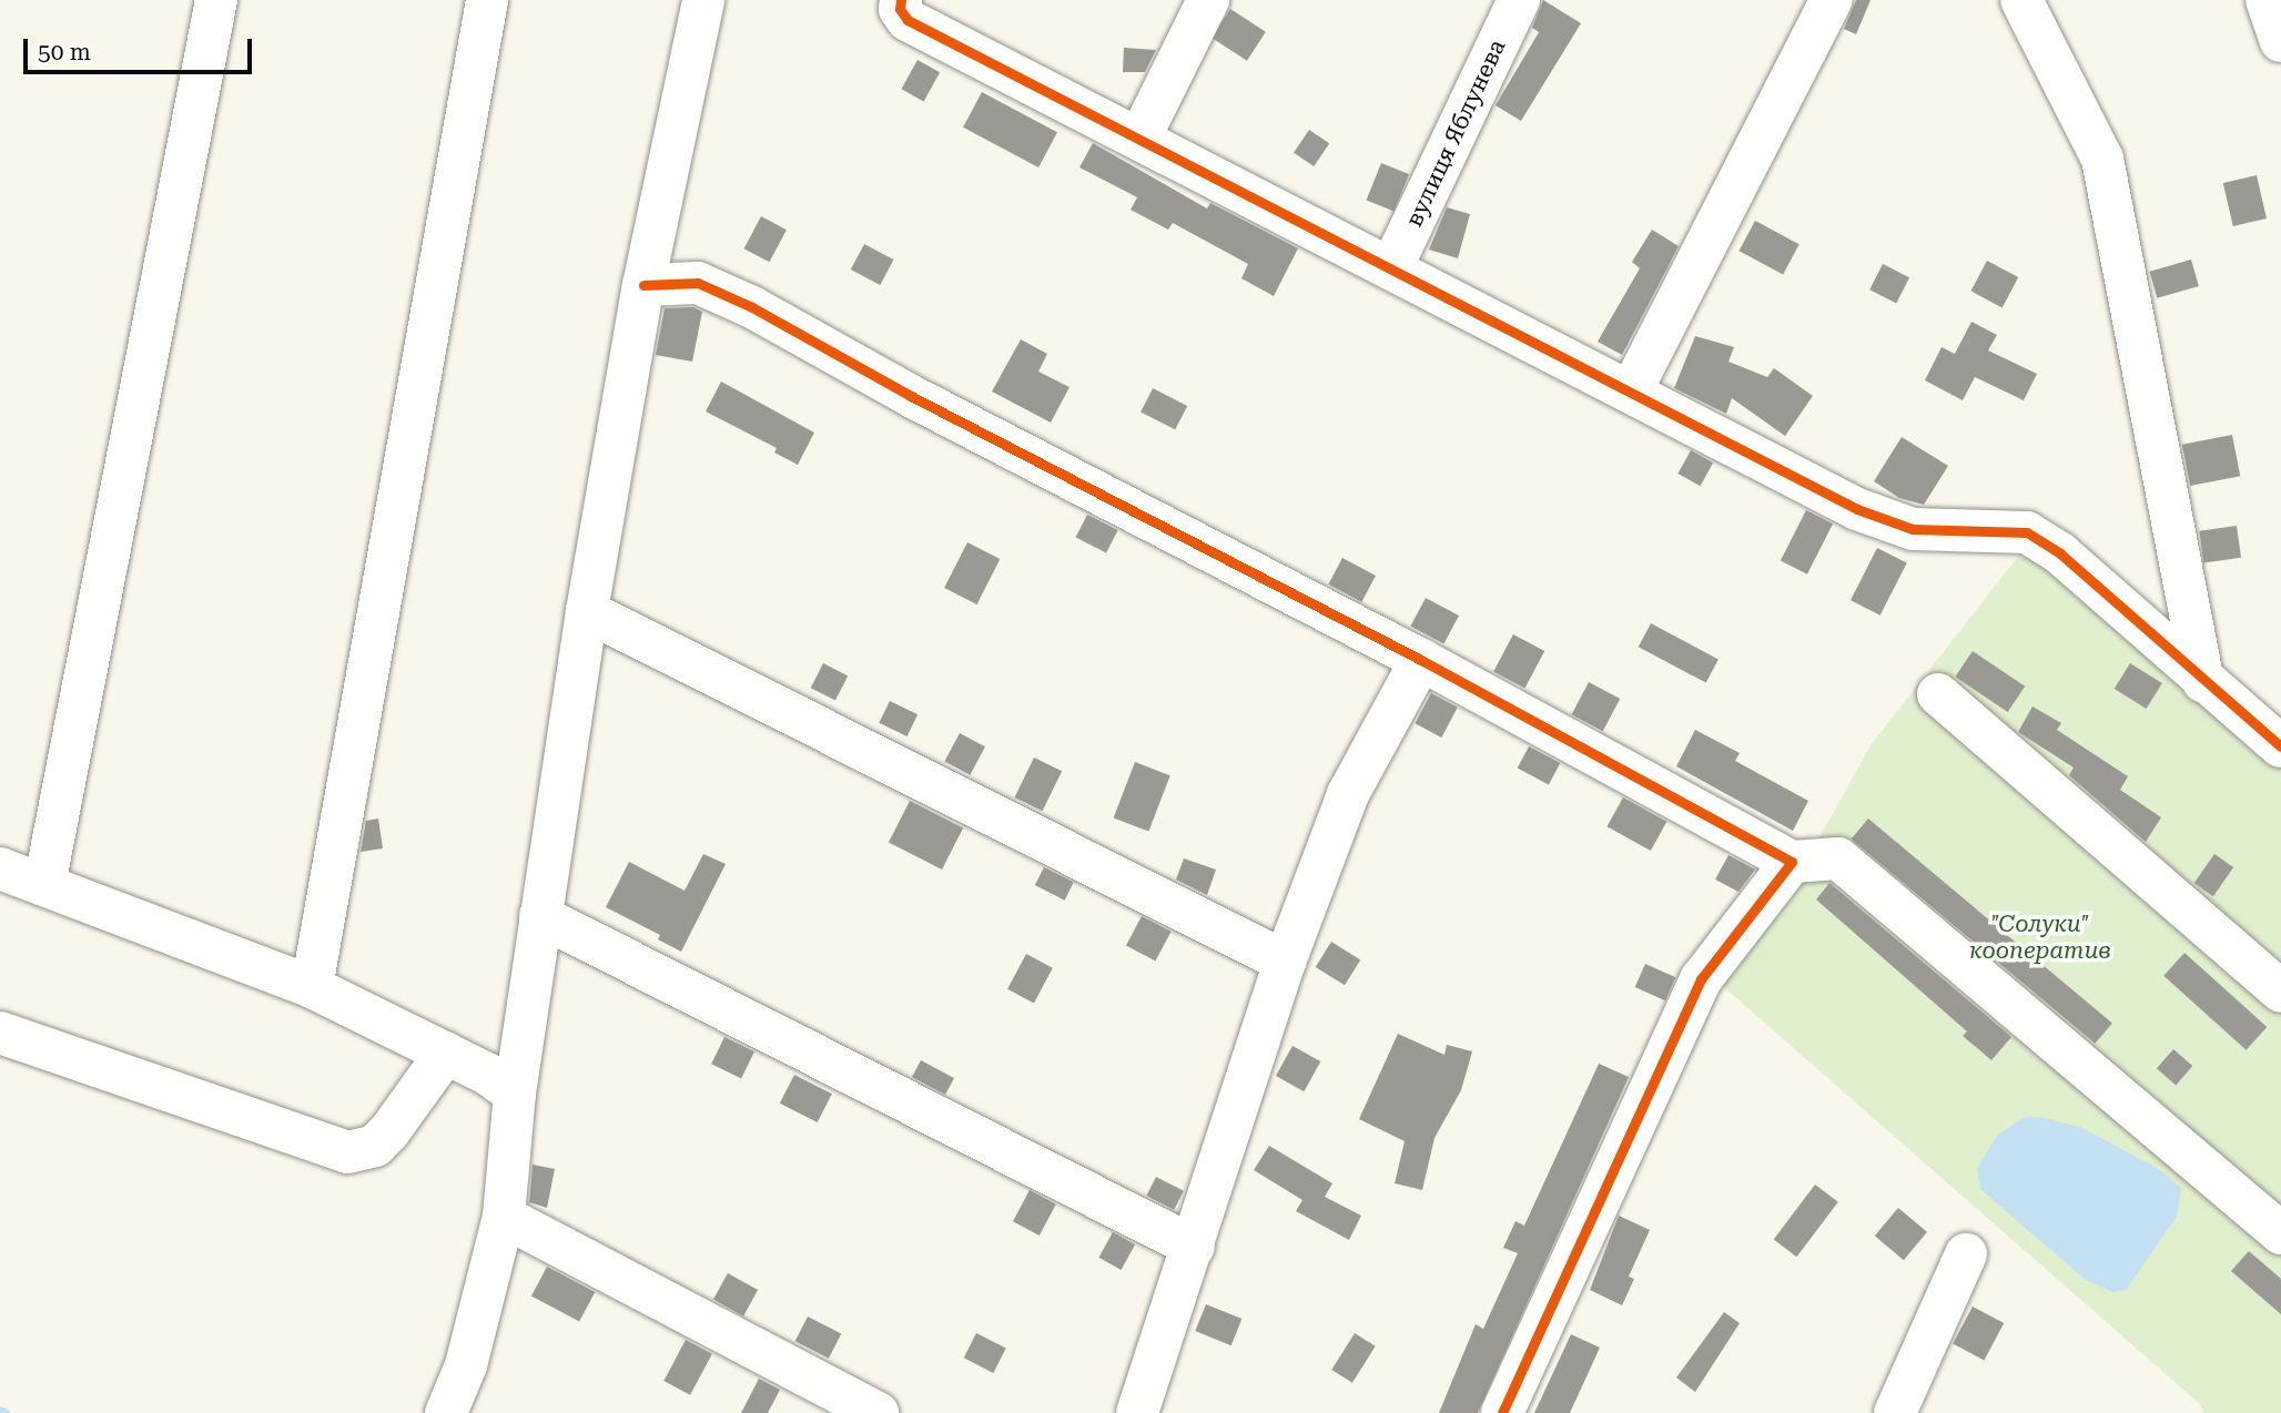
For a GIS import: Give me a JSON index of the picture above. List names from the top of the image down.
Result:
{
  "streets": {
    "street": ["вулиця Яблунева"]
  },
  "parks": ["\"Солуки\" кооператив"],
  "scale_bar": "50 m"
}
